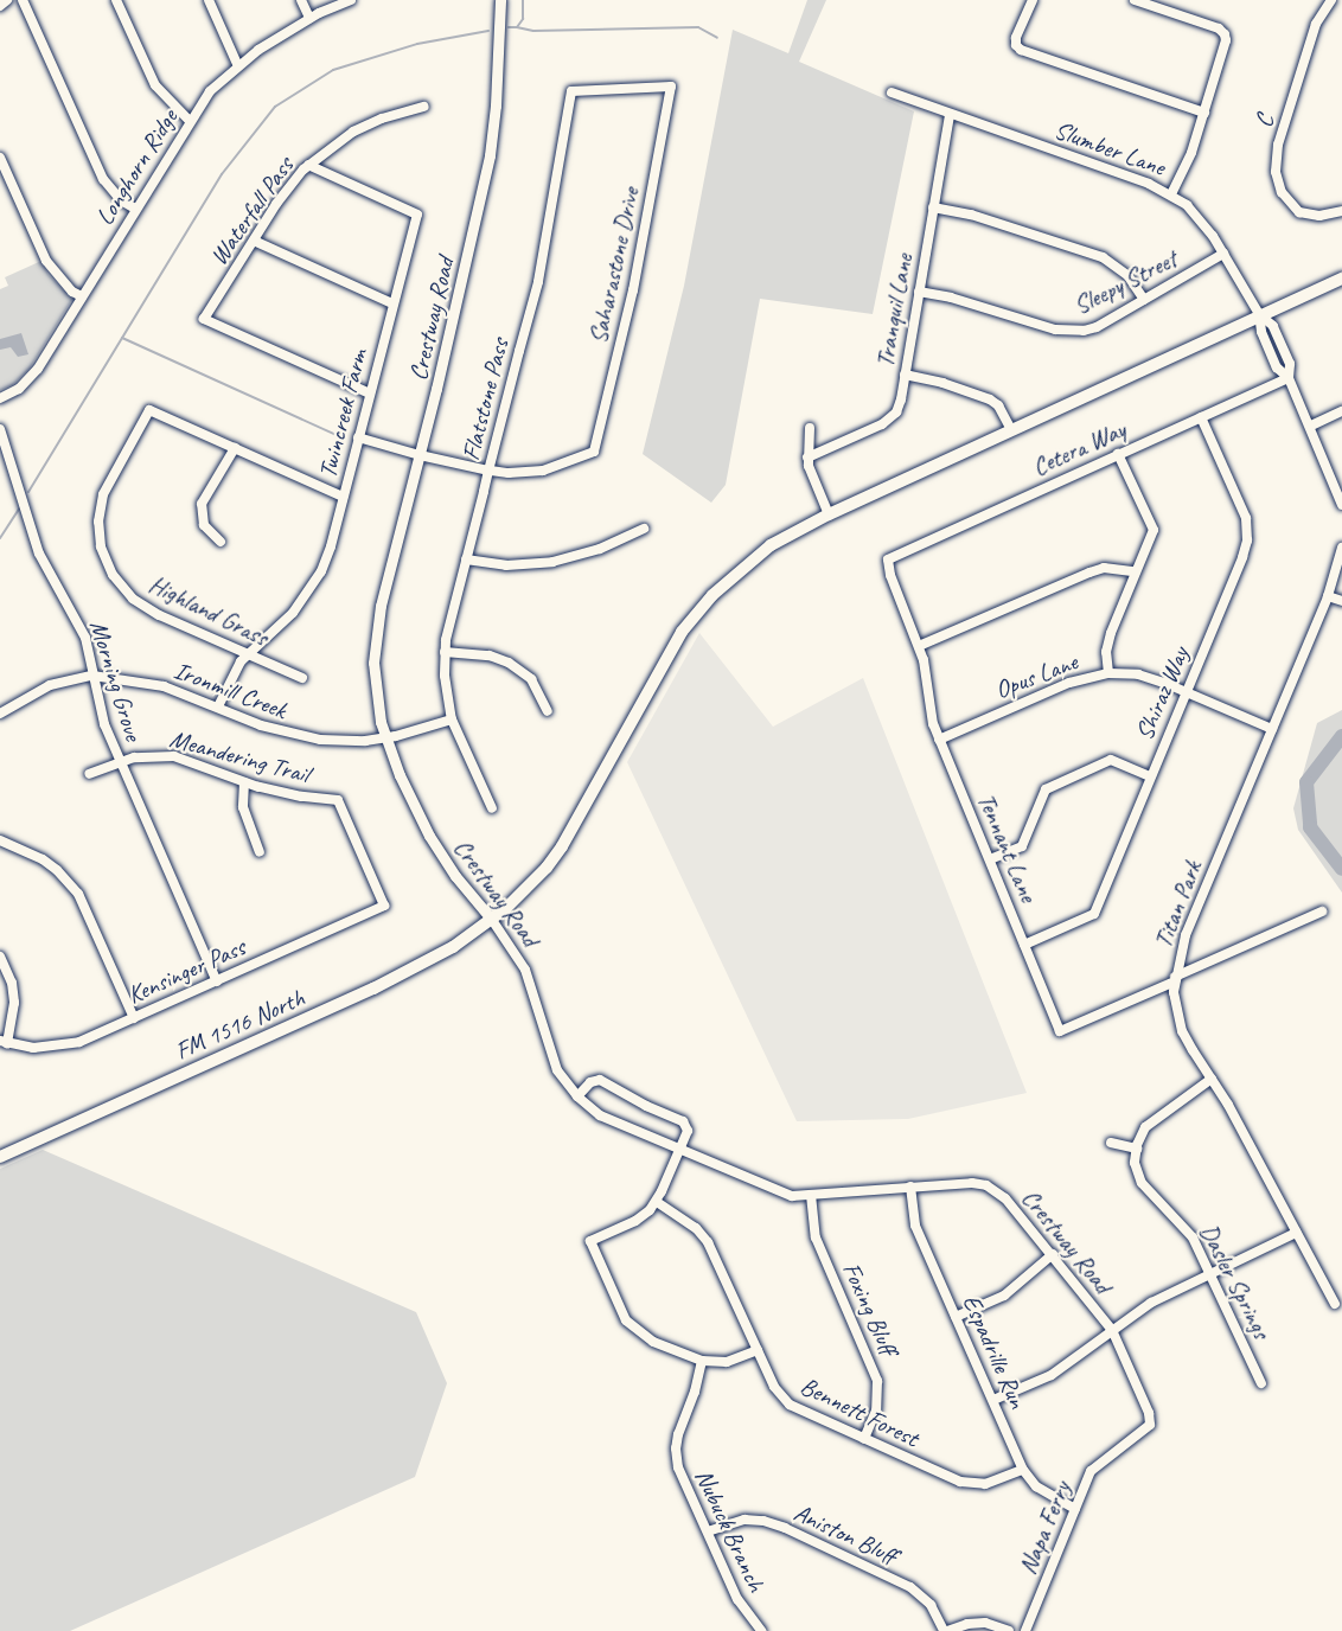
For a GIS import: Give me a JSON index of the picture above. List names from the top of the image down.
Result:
{
  "streets": {
    "main road": ["FM 1516 North"],
    "street": [
      "C",
      "Slumber Lane",
      "Longhorn Ridge",
      "Waterfall Pass",
      "Saharastone Drive",
      "Sleepy Street",
      "Tranquil Lane",
      "Crestway Road",
      "Flatstone Pass",
      "Twincreek Farm",
      "Cetera Way",
      "Highland Grass",
      "Opus Lane",
      "Morning Grove",
      "Ironmill Creek",
      "Shiraz Way",
      "Meandering Trail",
      "Tennant Lane",
      "Titan Park",
      "Kensinger Pass",
      "Dasler Springs",
      "Foxing Bluff",
      "Espadrille Run",
      "Bennett Forest",
      "Napa Ferry",
      "Nubuck Branch",
      "Aniston Bluff"
    ]
  },
  "crossings": [
    ["Slumber Lane", "Sleepy Street"],
    ["Slumber Lane", "Tranquil Lane"],
    ["Slumber Lane", "Cetera Way"],
    ["Slumber Lane", "FM 1516 North"],
    ["Waterfall Pass", "Twincreek Farm"],
    ["Saharastone Drive", "Flatstone Pass"],
    ["Sleepy Street", "Tranquil Lane"],
    ["Crestway Road", "Ironmill Creek"],
    ["Crestway Road", "FM 1516 North"],
    ["Crestway Road", "Foxing Bluff"],
    ["Crestway Road", "Espadrille Run"],
    ["Crestway Road", "Napa Ferry"],
    ["Flatstone Pass", "Ironmill Creek"],
    ["Twincreek Farm", "Highland Grass"],
    ["Twincreek Farm", "Ironmill Creek"],
    ["Cetera Way", "Shiraz Way"],
    ["Cetera Way", "Tennant Lane"],
    ["Opus Lane", "Shiraz Way"],
    ["Opus Lane", "Tennant Lane"],
    ["Opus Lane", "Titan Park"],
    ["Morning Grove", "Ironmill Creek"],
    ["Morning Grove", "Meandering Trail"],
    ["Morning Grove", "Kensinger Pass"],
    ["Shiraz Way", "Tennant Lane"],
    ["Meandering Trail", "Kensinger Pass"],
    ["Tennant Lane", "Titan Park"],
    ["Foxing Bluff", "Bennett Forest"],
    ["Espadrille Run", "Bennett Forest"],
    ["Espadrille Run", "Napa Ferry"],
    ["Nubuck Branch", "Aniston Bluff"]
  ]
}
